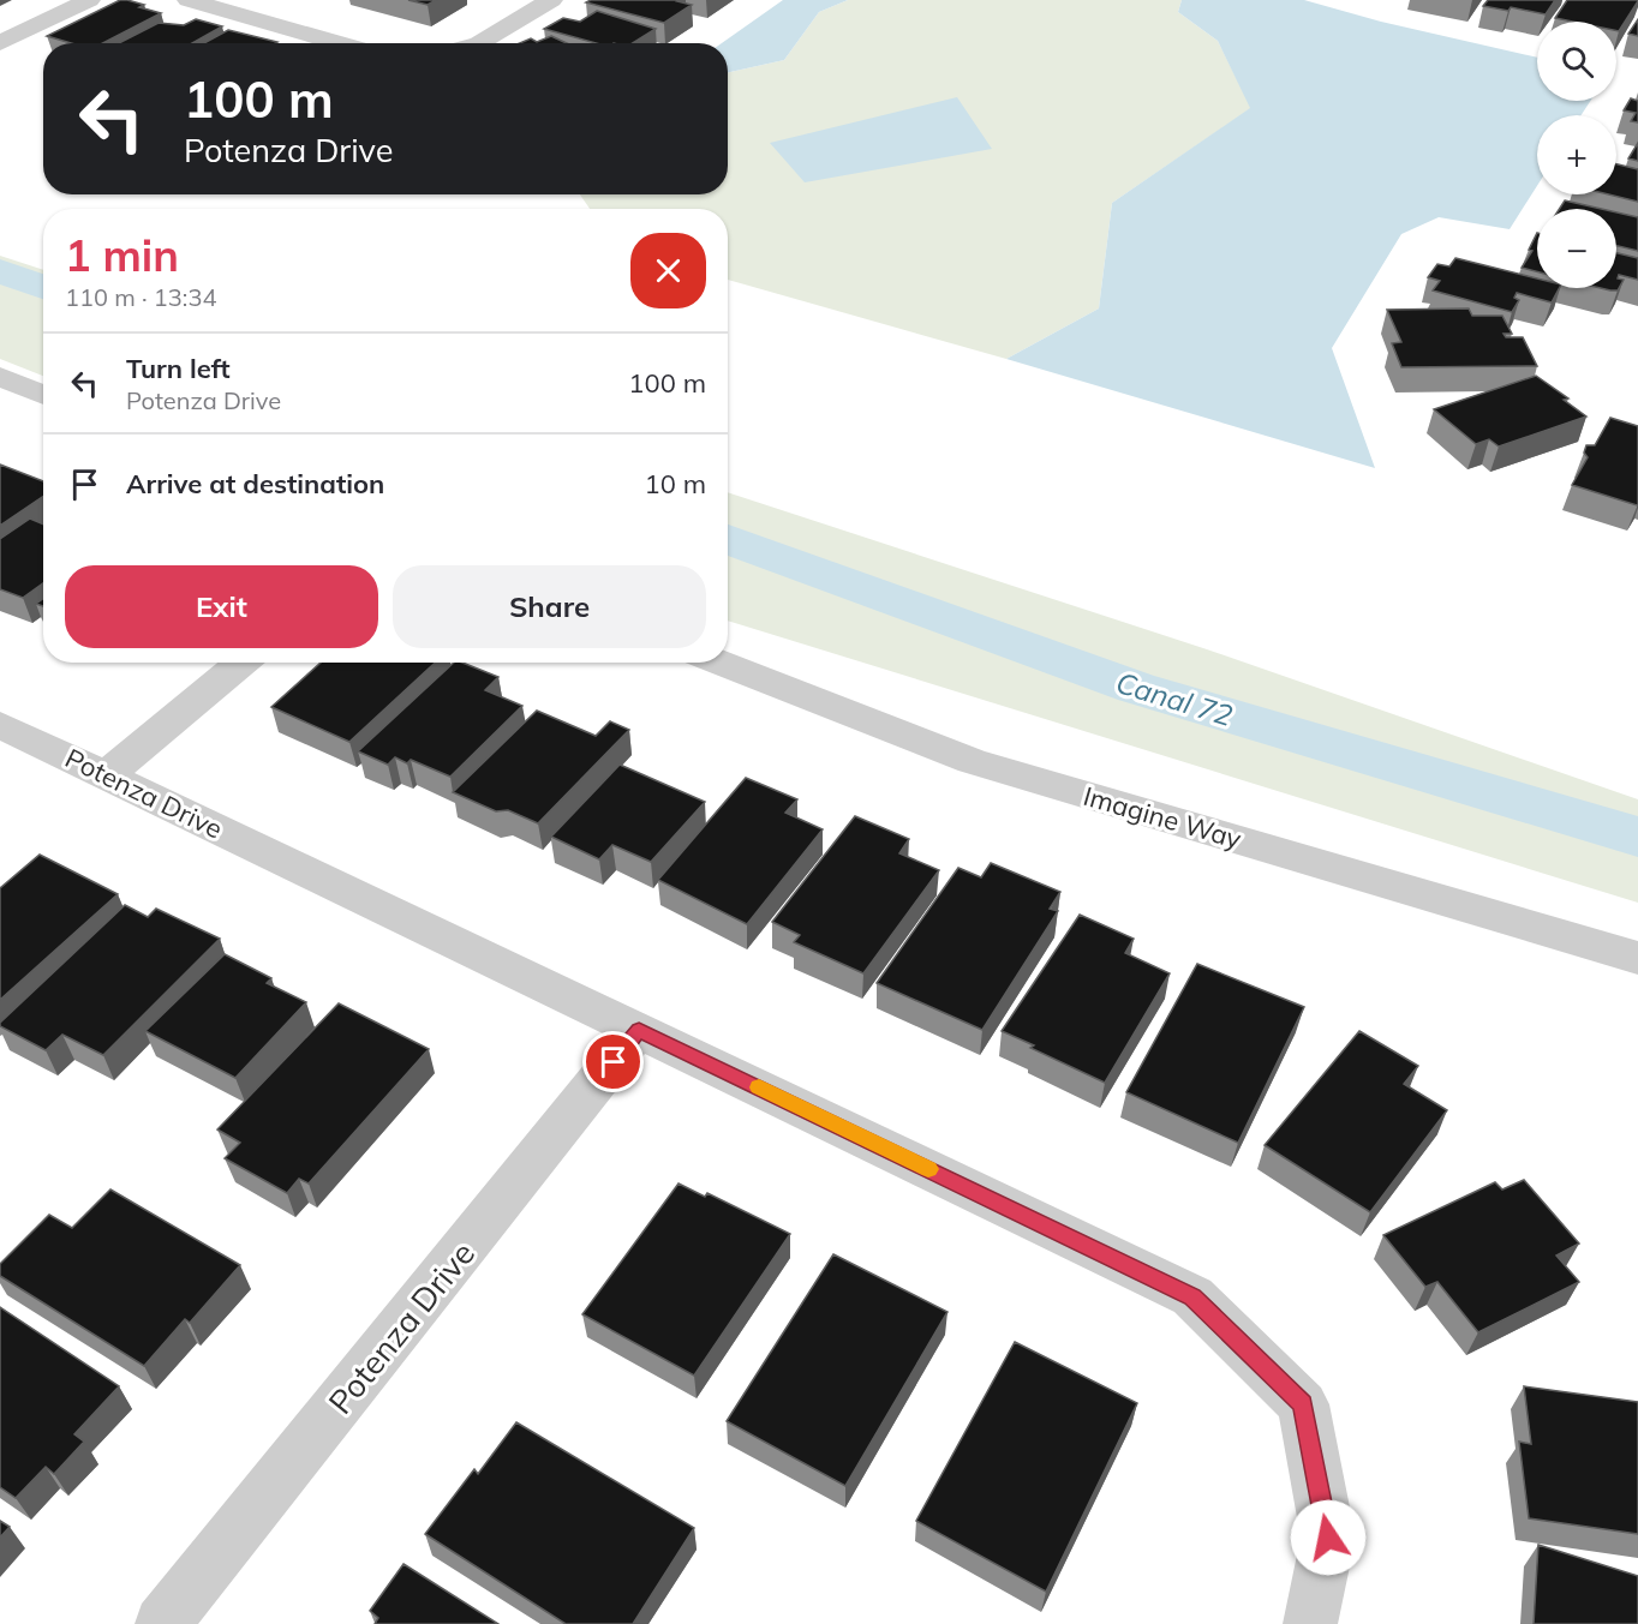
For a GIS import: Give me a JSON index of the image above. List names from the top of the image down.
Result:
{
  "streets": {
    "street": ["Potenza Drive", "Imagine Way"]
  },
  "water": ["Canal 72"],
  "page": {
    "map_buttons": ["+", "−"],
    "turn": ["100 m", "Potenza Drive"],
    "heading": ["1 min", "110 m · 13:34"],
    "list": [
      {
        "name": "Turn left",
        "note": "Potenza Drive",
        "value": "100 m"
      },
      {
        "name": "Arrive at destination",
        "value": "10 m"
      }
    ],
    "buttons": ["Exit", "Share"]
  }
}
